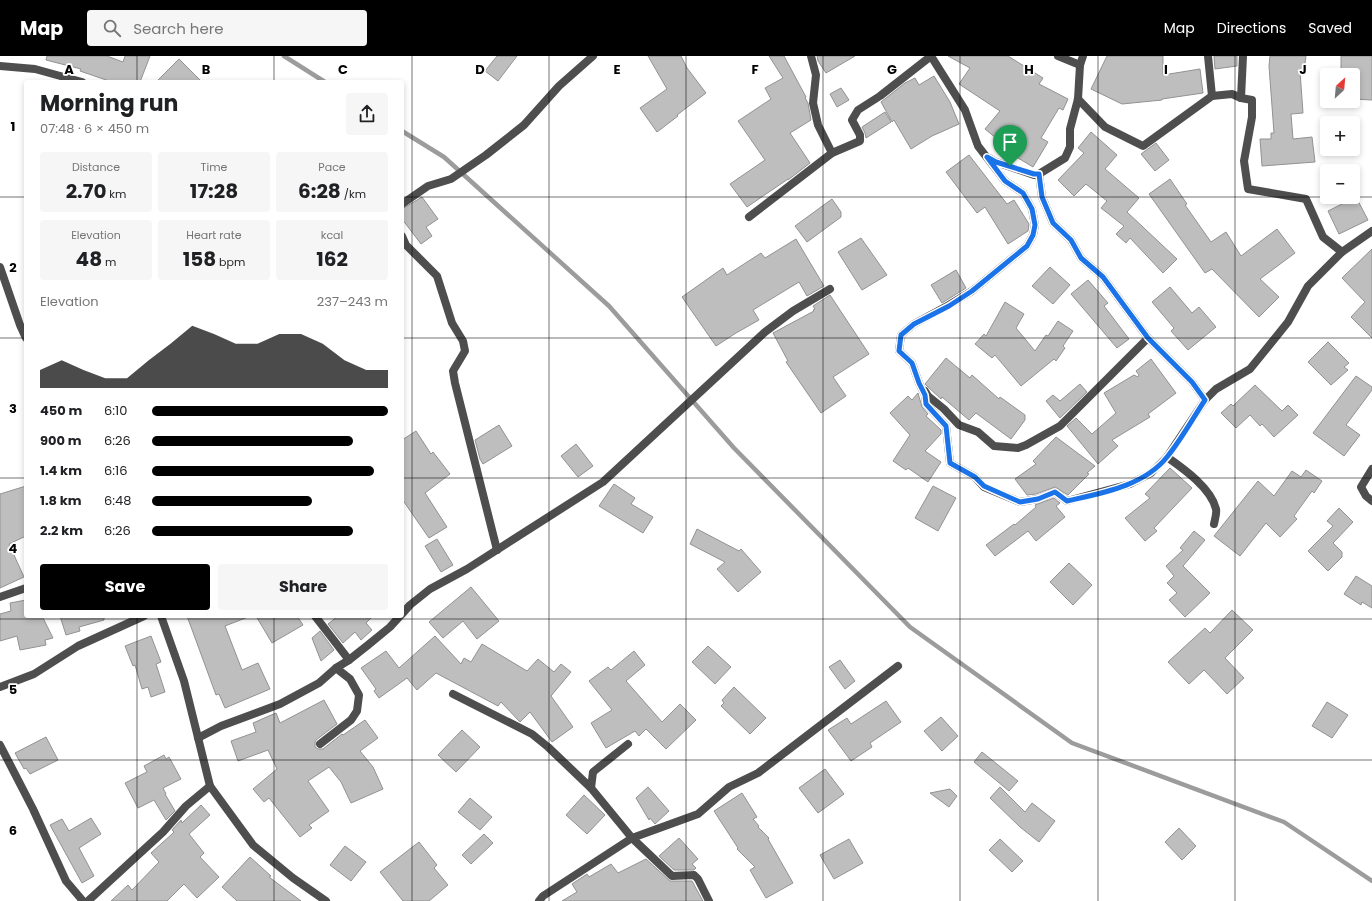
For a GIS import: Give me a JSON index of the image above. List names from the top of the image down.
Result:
{
  "north": "top right",
  "page": {
    "header": "Map",
    "search": "Search here",
    "nav": ["Map", "Directions", "Saved"],
    "map_buttons": ["+", "−"],
    "heading": ["Morning run", "07:48 · 6 × 450 m"],
    "stats": [
      ["Distance", "2.70 km"],
      ["Time", "17:28"],
      ["Pace", "6:28 /km"],
      ["Elevation", "48 m"],
      ["Heart rate", "158 bpm"],
      ["kcal", "162"]
    ],
    "chart": ["Elevation", "237–243 m"],
    "list": [
      {
        "name": "450 m",
        "note": "6:10"
      },
      {
        "name": "900 m",
        "note": "6:26"
      },
      {
        "name": "1.4 km",
        "note": "6:16"
      },
      {
        "name": "1.8 km",
        "note": "6:48"
      },
      {
        "name": "2.2 km",
        "note": "6:26"
      }
    ],
    "buttons": ["Save", "Share"]
  },
  "grid": {
    "columns": [
      "A",
      "B",
      "C",
      "D",
      "E",
      "F",
      "G",
      "H",
      "I",
      "J"
    ],
    "rows": [
      "1",
      "2",
      "3",
      "4",
      "5",
      "6"
    ]
  }
}
